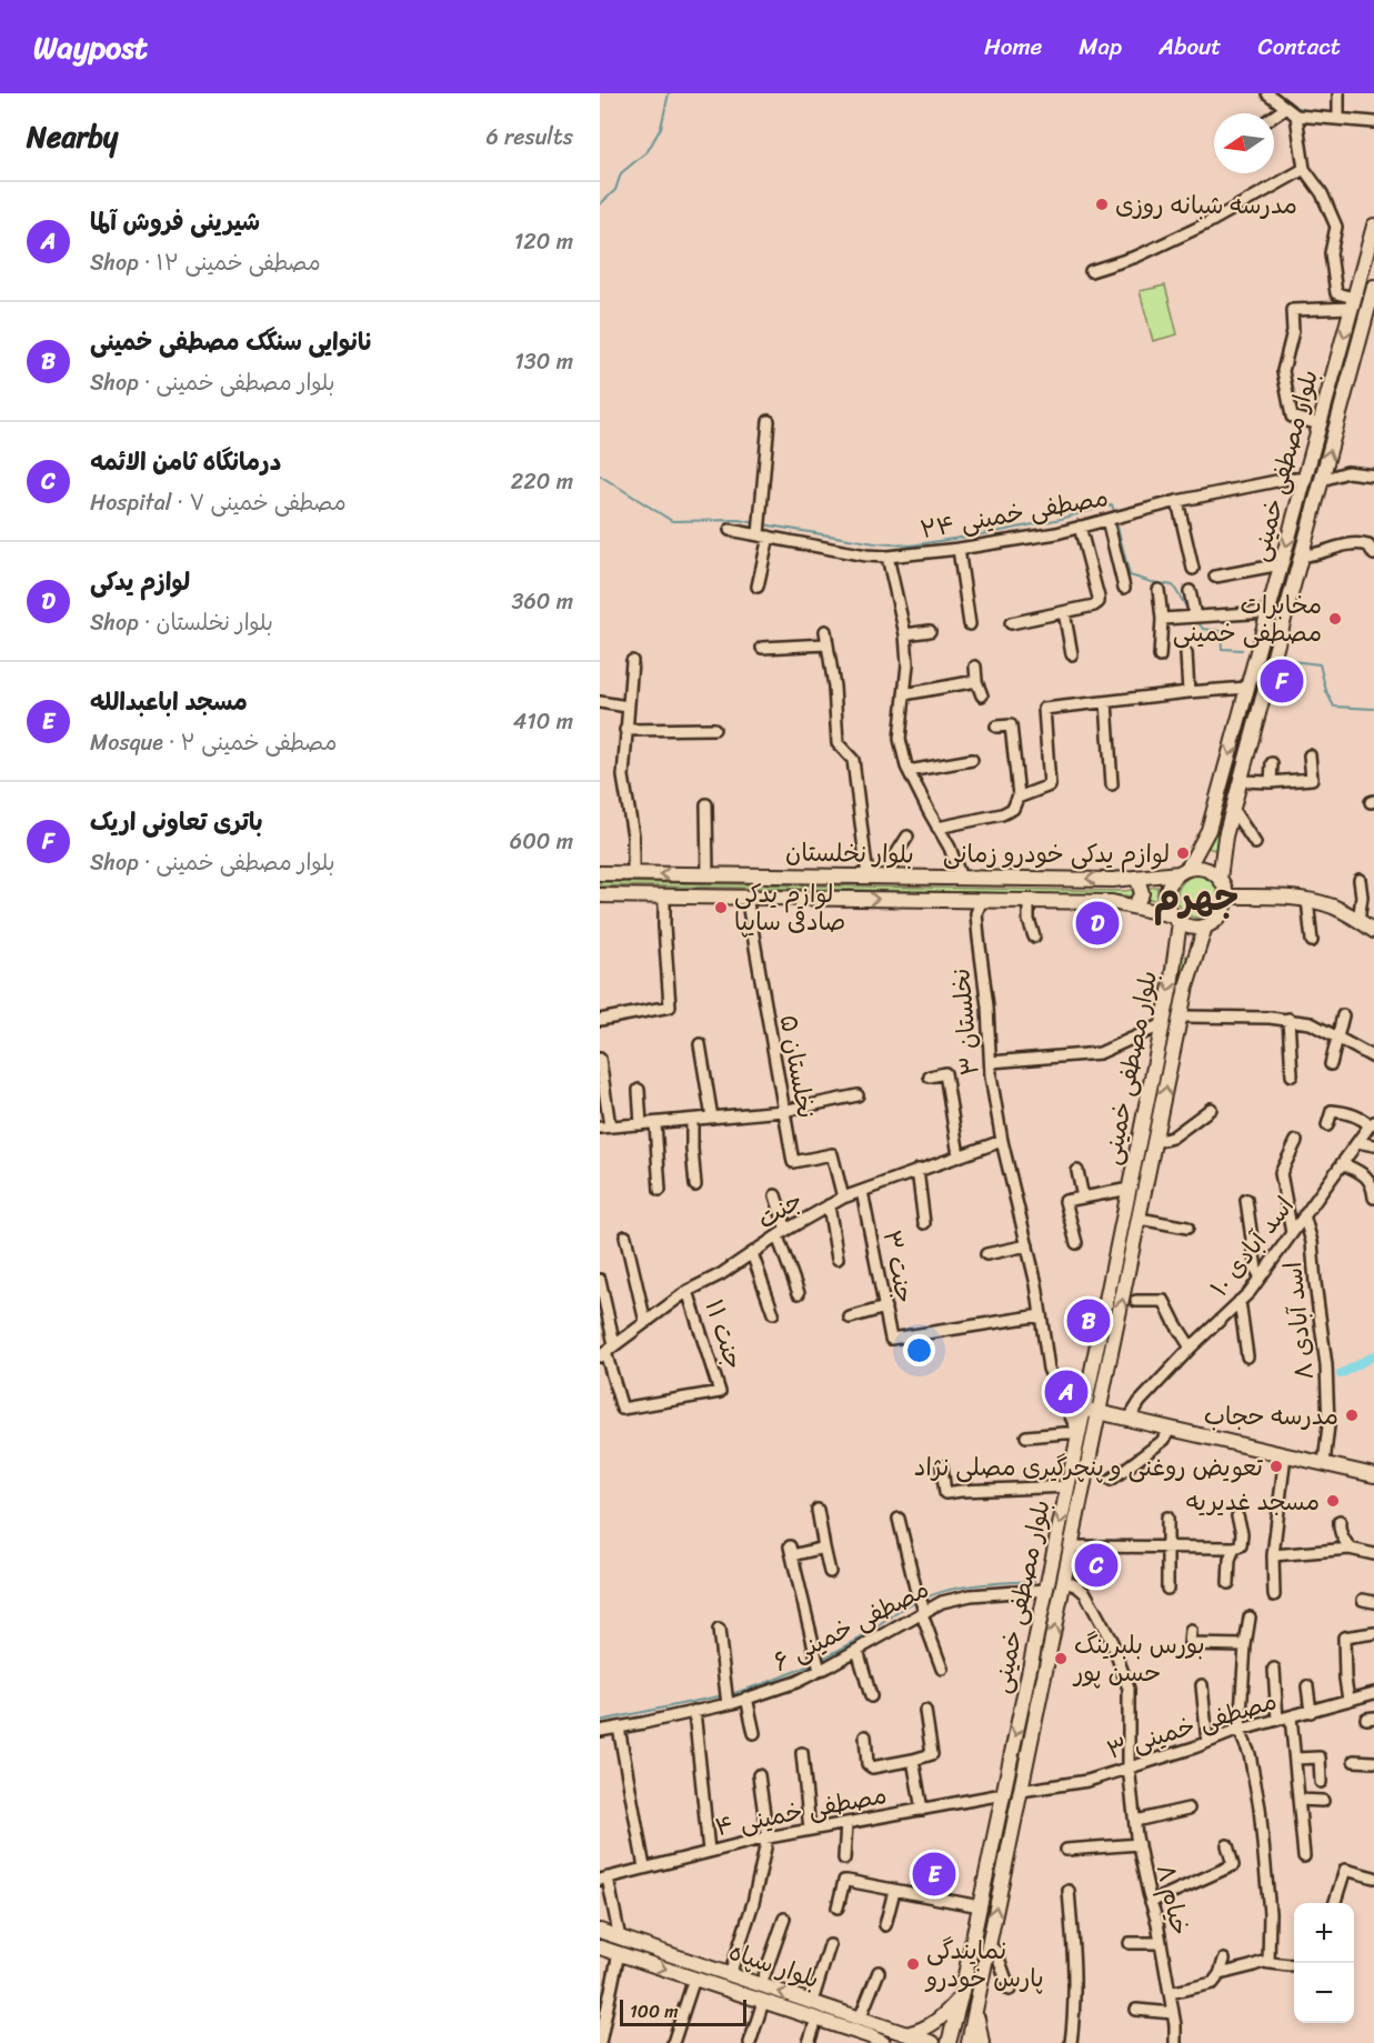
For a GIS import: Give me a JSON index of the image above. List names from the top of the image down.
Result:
{
  "streets": {
    "main road": ["بلوار مصطفی خمینی", "بلوار نخلستان", "بلوار سپاه"],
    "street": [
      "مصطفی خمینی ۲۴",
      "نخلستان ۳",
      "نخلستان ۵",
      "جنت",
      "اسد آبادی ۱۰",
      "جنت ۳",
      "اسد آبادی ۸",
      "جنت ۱۱",
      "مصطفی خمینی ۶",
      "مصطفی خمینی ۳",
      "مصطفی خمینی ۴",
      "خیام ۸"
    ]
  },
  "crossings": [
    ["بلوار مصطفی خمینی", "مصطفی خمینی ۲۴"],
    ["بلوار مصطفی خمینی", "بلوار نخلستان"],
    ["بلوار مصطفی خمینی", "نخلستان ۳"],
    ["بلوار مصطفی خمینی", "مصطفی خمینی ۶"],
    ["بلوار مصطفی خمینی", "مصطفی خمینی ۳"],
    ["بلوار مصطفی خمینی", "مصطفی خمینی ۴"],
    ["بلوار مصطفی خمینی", "خیام ۸"],
    ["بلوار نخلستان", "نخلستان ۳"],
    ["بلوار نخلستان", "نخلستان ۵"],
    ["نخلستان ۳", "جنت"],
    ["نخلستان ۳", "جنت ۳"],
    ["نخلستان ۵", "جنت"],
    ["جنت", "جنت ۳"],
    ["جنت", "جنت ۱۱"],
    ["اسد آبادی ۱۰", "اسد آبادی ۸"],
    ["مصطفی خمینی ۳", "خیام ۸"]
  ],
  "districts": ["جهرم"],
  "places": [
    "مدرسه شبانه روزی",
    "مخابرات مصطفی خمینی",
    "لوازم یدکی خودرو زمانی",
    "لوازم یدکی صادقی سایپا",
    "مدرسه حجاب",
    "تعویض روغنی و پنچرگیری مصلی نژاد",
    "مسجد غدیریه",
    "بورس بلبرینگ حسن پور",
    "نمایندگی پارس خودرو"
  ],
  "scale_bar": "100 m",
  "north": "left",
  "page": {
    "header": "Waypost",
    "nav": [
      "Home",
      "Map",
      "About",
      "Contact"
    ],
    "heading": ["Nearby", "6 results"],
    "list": [
      {
        "mark": "A",
        "name": "شیرینی فروش آلما",
        "note": "Shop · مصطفی خمینی ۱۲",
        "value": "120 m"
      },
      {
        "mark": "B",
        "name": "نانوایی سنگک مصطفی خمینی",
        "note": "Shop · بلوار مصطفی خمینی",
        "value": "130 m"
      },
      {
        "mark": "C",
        "name": "درمانگاه ثامن الائمه",
        "note": "Hospital · مصطفی خمینی ۷",
        "value": "220 m"
      },
      {
        "mark": "D",
        "name": "لوازم یدکی",
        "note": "Shop · بلوار نخلستان",
        "value": "360 m"
      },
      {
        "mark": "E",
        "name": "مسجد اباعبدالله",
        "note": "Mosque · مصطفی خمینی ۲",
        "value": "410 m"
      },
      {
        "mark": "F",
        "name": "باتری تعاونی اریک",
        "note": "Shop · بلوار مصطفی خمینی",
        "value": "600 m"
      }
    ],
    "pins": [
      "F",
      "D",
      "B",
      "A",
      "C",
      "E"
    ],
    "map_buttons": ["+", "−"],
    "scale": "100 m"
  }
}
